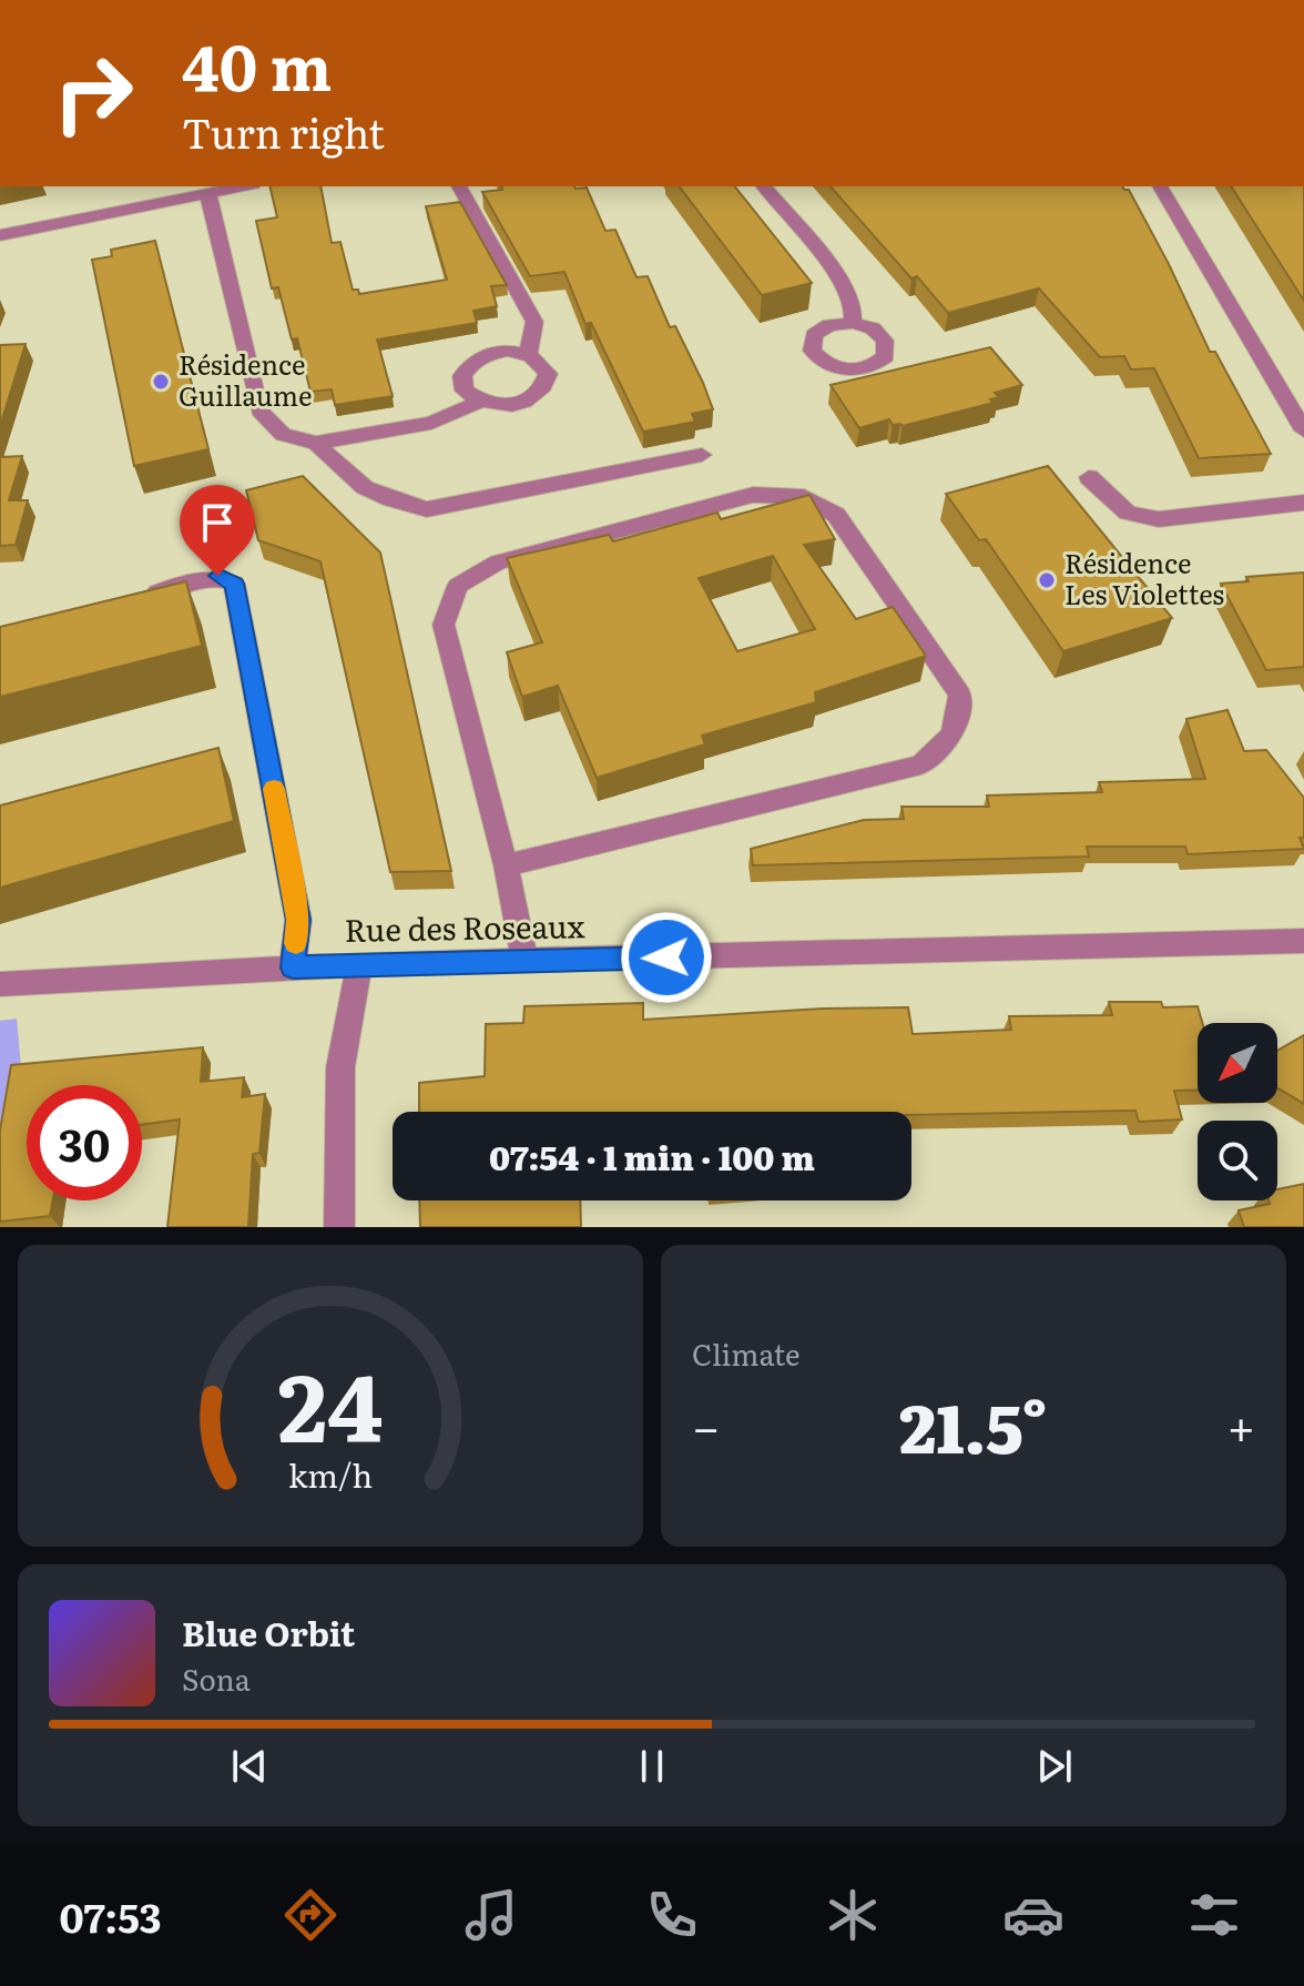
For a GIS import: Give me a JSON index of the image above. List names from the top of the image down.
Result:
{
  "streets": {
    "street": ["Rue des Roseaux"]
  },
  "places": ["Résidence Guillaume", "Résidence Les Violettes"],
  "north": "bottom left",
  "page": {
    "turn": ["40 m", "Turn right"],
    "limit": "30",
    "trip": "07:54 · 1 min · 100 m",
    "tile": "Climate",
    "heat": ["−", "21.5°", "+"],
    "song": ["Blue Orbit", "Sona"],
    "tabs": "07:53",
    "gauge": ["24", "km/h"]
  }
}
